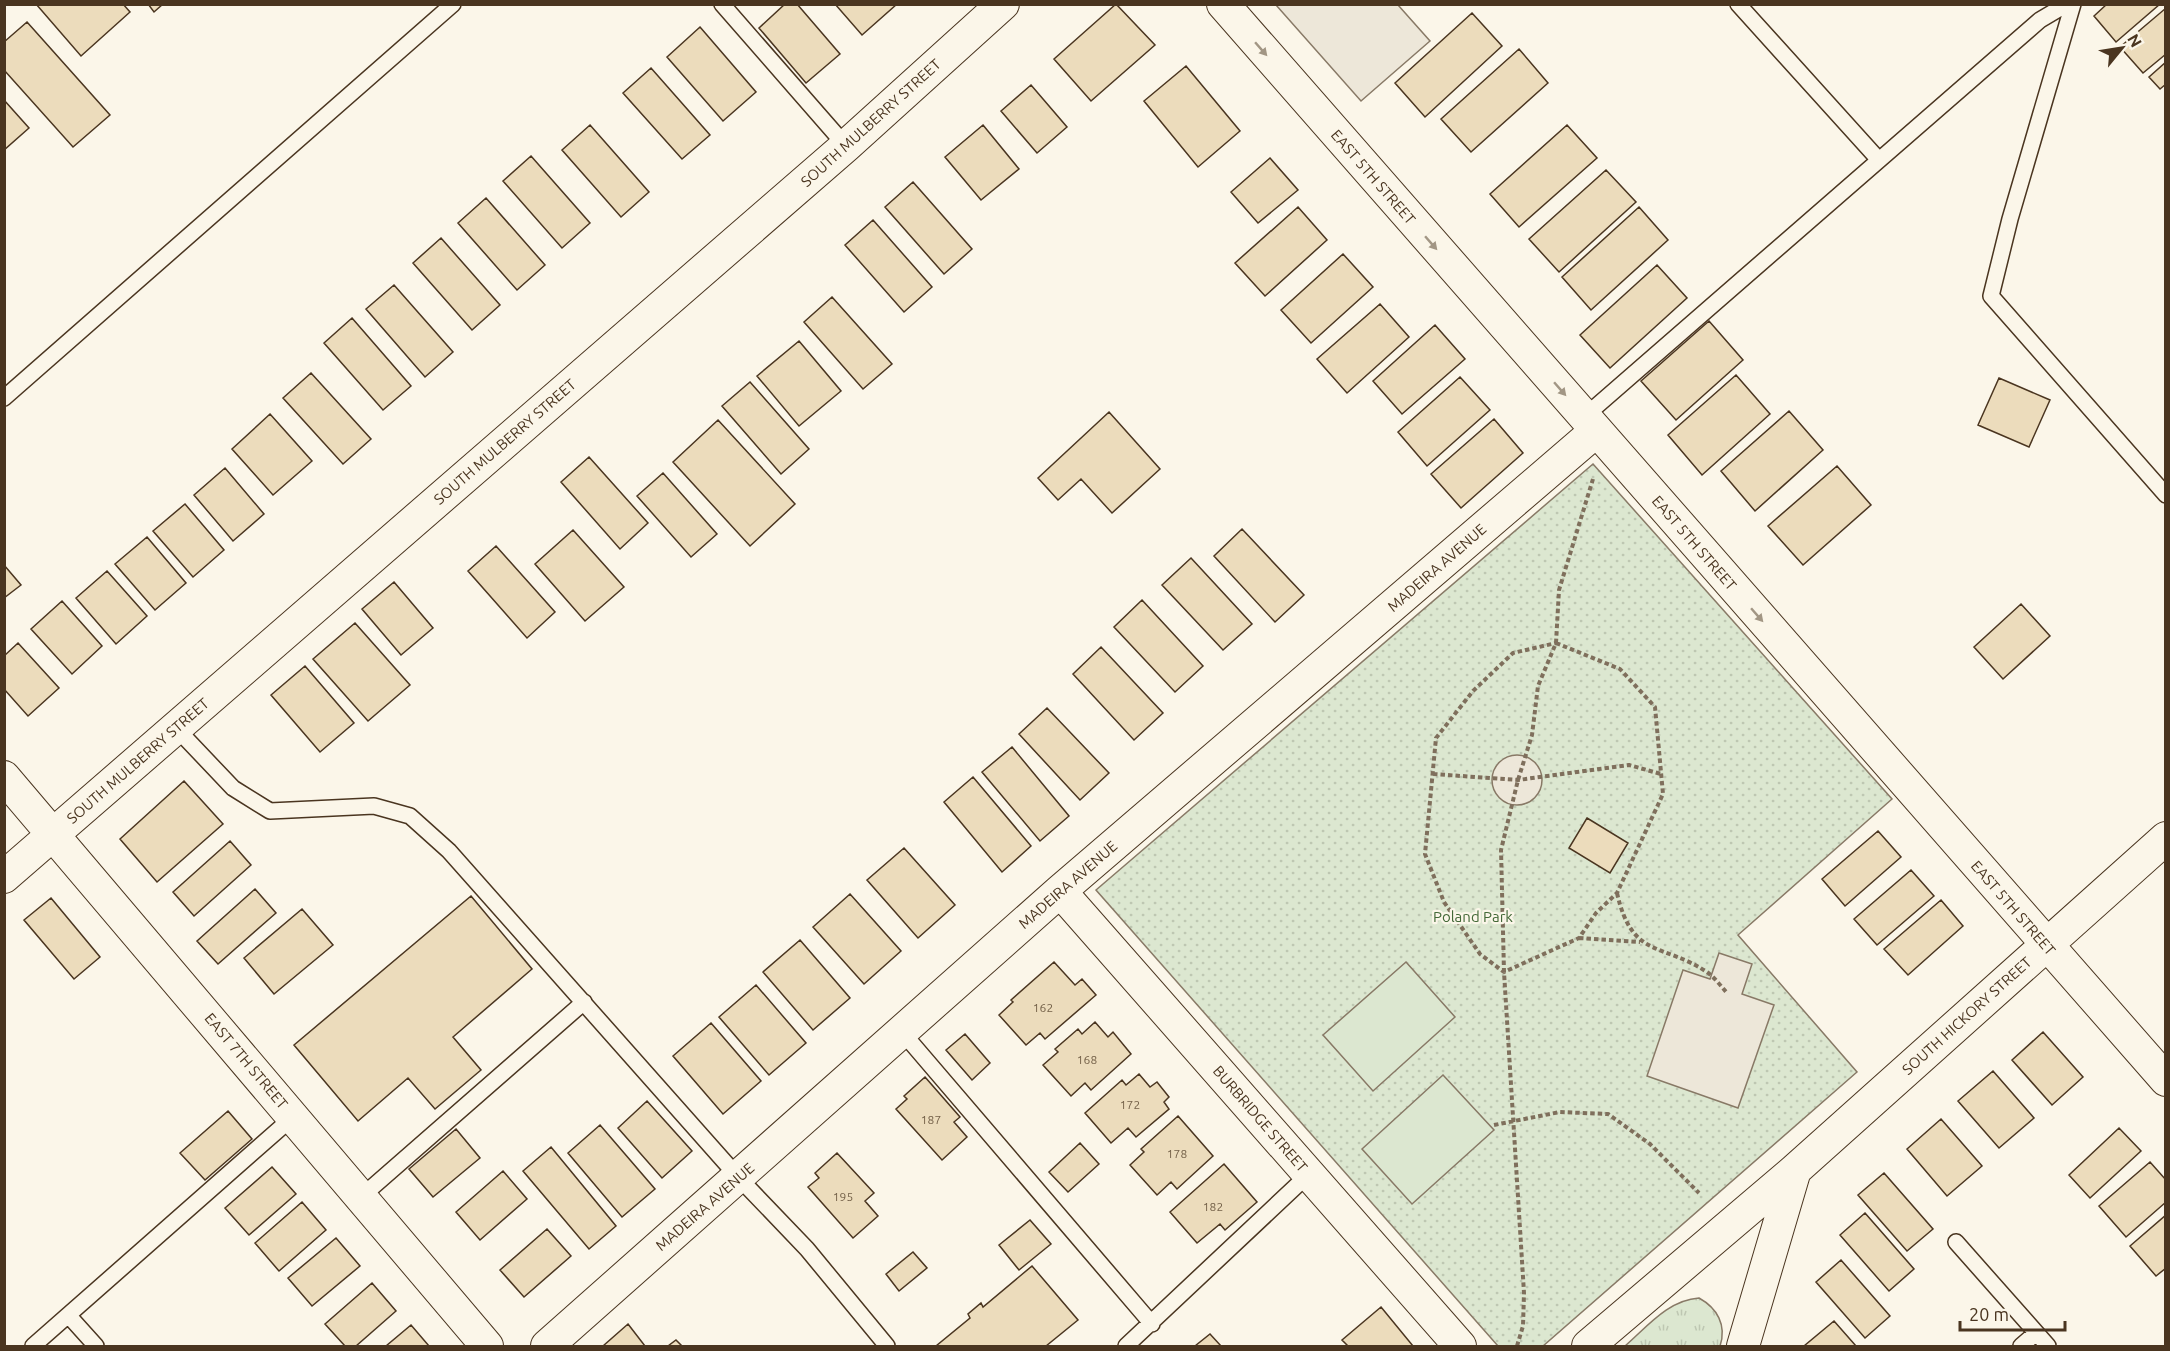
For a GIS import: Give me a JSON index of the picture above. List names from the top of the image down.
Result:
{
  "streets": {
    "street": [
      "SOUTH MULBERRY STREET",
      "EAST 5TH STREET",
      "MADEIRA AVENUE",
      "SOUTH HICKORY STREET",
      "EAST 7TH STREET",
      "BURBRIDGE STREET"
    ]
  },
  "crossings": [
    ["SOUTH MULBERRY STREET", "EAST 7TH STREET"],
    ["EAST 5TH STREET", "MADEIRA AVENUE"],
    ["EAST 5TH STREET", "SOUTH HICKORY STREET"],
    ["MADEIRA AVENUE", "BURBRIDGE STREET"]
  ],
  "one_way": ["EAST 5TH STREET"],
  "parks": ["Poland Park"],
  "house_numbers": [
    "162",
    "168",
    "172",
    "187",
    "178",
    "195",
    "182"
  ],
  "scale_bar": "20 m",
  "north": "top right"
}
